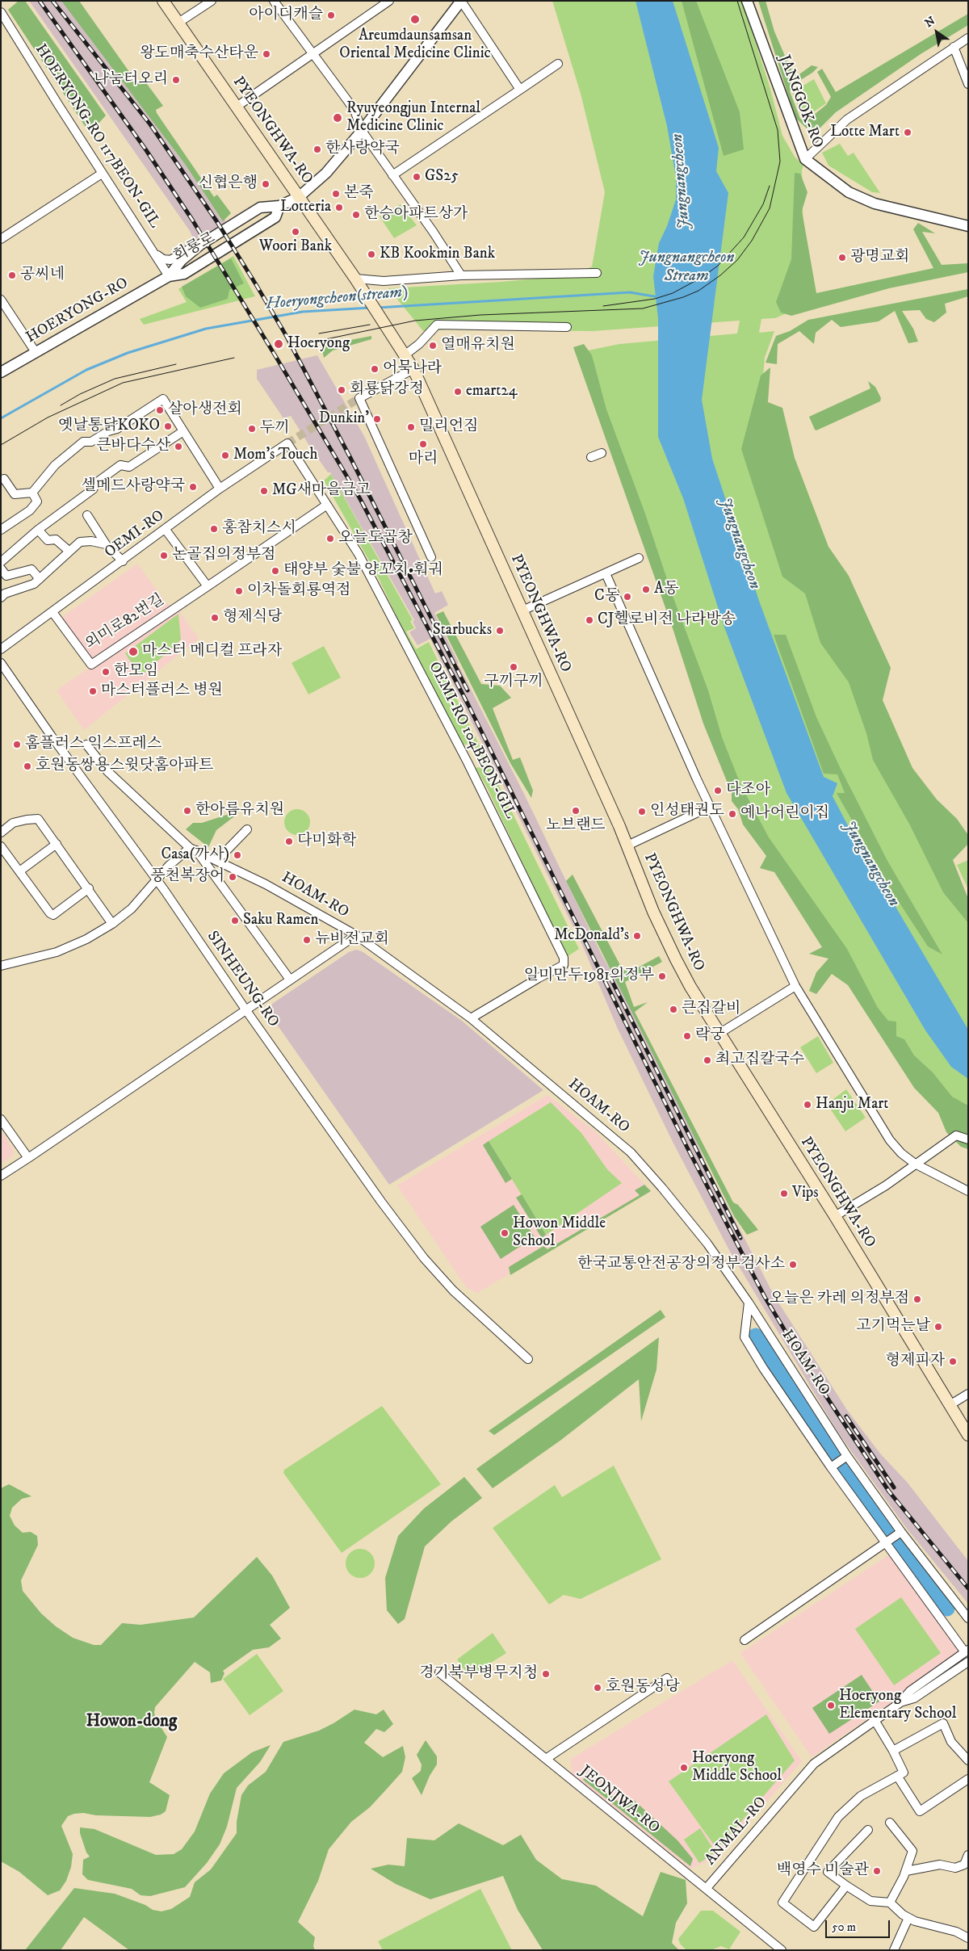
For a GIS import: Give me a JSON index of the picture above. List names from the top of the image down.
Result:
{
  "streets": {
    "main road": ["PYEONGHWA-RO"],
    "street": [
      "JANGGOK-RO",
      "HOERYONG-RO 117BEON-GIL",
      "회룡로",
      "HOERYONG-RO",
      "OEMI-RO",
      "외미로82번길",
      "OEMI-RO 104BEON-GIL",
      "HOAM-RO",
      "SINHEUNG-RO",
      "JEONJWA-RO",
      "ANMAL-RO"
    ]
  },
  "crossings": [
    ["PYEONGHWA-RO", "회룡로"],
    ["HOERYONG-RO 117BEON-GIL", "회룡로"],
    ["HOERYONG-RO 117BEON-GIL", "HOERYONG-RO"],
    ["회룡로", "HOERYONG-RO"],
    ["OEMI-RO", "외미로82번길"],
    ["OEMI-RO", "OEMI-RO 104BEON-GIL"],
    ["외미로82번길", "OEMI-RO 104BEON-GIL"],
    ["OEMI-RO 104BEON-GIL", "HOAM-RO"],
    ["JEONJWA-RO", "ANMAL-RO"]
  ],
  "districts": ["Howon-dong"],
  "water": ["Jungnangcheon", "Jungnangcheon Stream", "Hoeryongcheon(stream)"],
  "places": [
    "아이디캐슬",
    "Areumdaunsamsan Oriental Medicine Clinic",
    "왕도매축수산타운",
    "나눔터오리",
    "Ryuyeongjun Internal Medicine Clinic",
    "Lotte Mart",
    "한사랑약국",
    "GS25",
    "신협은행",
    "본죽",
    "Lotteria",
    "한승아파트상가",
    "Woori Bank",
    "KB Kookmin Bank",
    "광명교회",
    "공씨네",
    "Hoeryong",
    "열매유치원",
    "어묵나라",
    "회룡닭강정",
    "emart24",
    "살아생전회",
    "Dunkin'",
    "옛날통닭KOKO",
    "밀리언짐",
    "두끼",
    "마리",
    "큰바다수산",
    "Mom's Touch",
    "셀메드사랑약국",
    "MG새마을금고",
    "홍참치스시",
    "오늘도곱창",
    "논골집의정부점",
    "태양부 숯불 양꼬치•훠궈",
    "A동",
    "이차돌회룡역점",
    "C동",
    "형제식당",
    "CJ헬로비전 나라방송",
    "Starbucks",
    "마스터 메디컬 프라자",
    "구끼구끼",
    "한모임",
    "마스터플러스 병원",
    "홈플러스 익스프레스",
    "호원동쌍용스윗닷홈아파트",
    "다조아",
    "한아름유치원",
    "노브랜드",
    "인성태권도",
    "예나어린이집",
    "다미화학",
    "Casa(까사)",
    "풍천복장어",
    "Saku Ramen",
    "McDonald's",
    "뉴비전교회",
    "일미만두1981의정부",
    "큰집갈비",
    "락궁",
    "최고집칼국수",
    "Hanju Mart",
    "Vips",
    "Howon Middle School",
    "한국교통안전공장의정부검사소",
    "오늘은 카레 의정부점",
    "고기먹는날",
    "형제피자",
    "경기북부병무지청",
    "호원동성당",
    "Hoeryong Elementary School",
    "Hoeryong Middle School",
    "백영수 미술관"
  ],
  "scale_bar": "50 m",
  "north": "top left"
}
